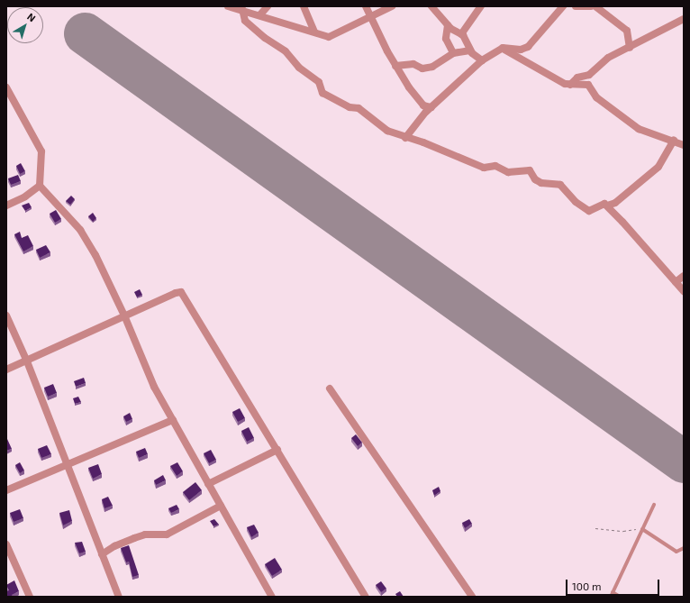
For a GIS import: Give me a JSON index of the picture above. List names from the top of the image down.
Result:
{
  "scale_bar": "100 m",
  "north": "top right"
}
